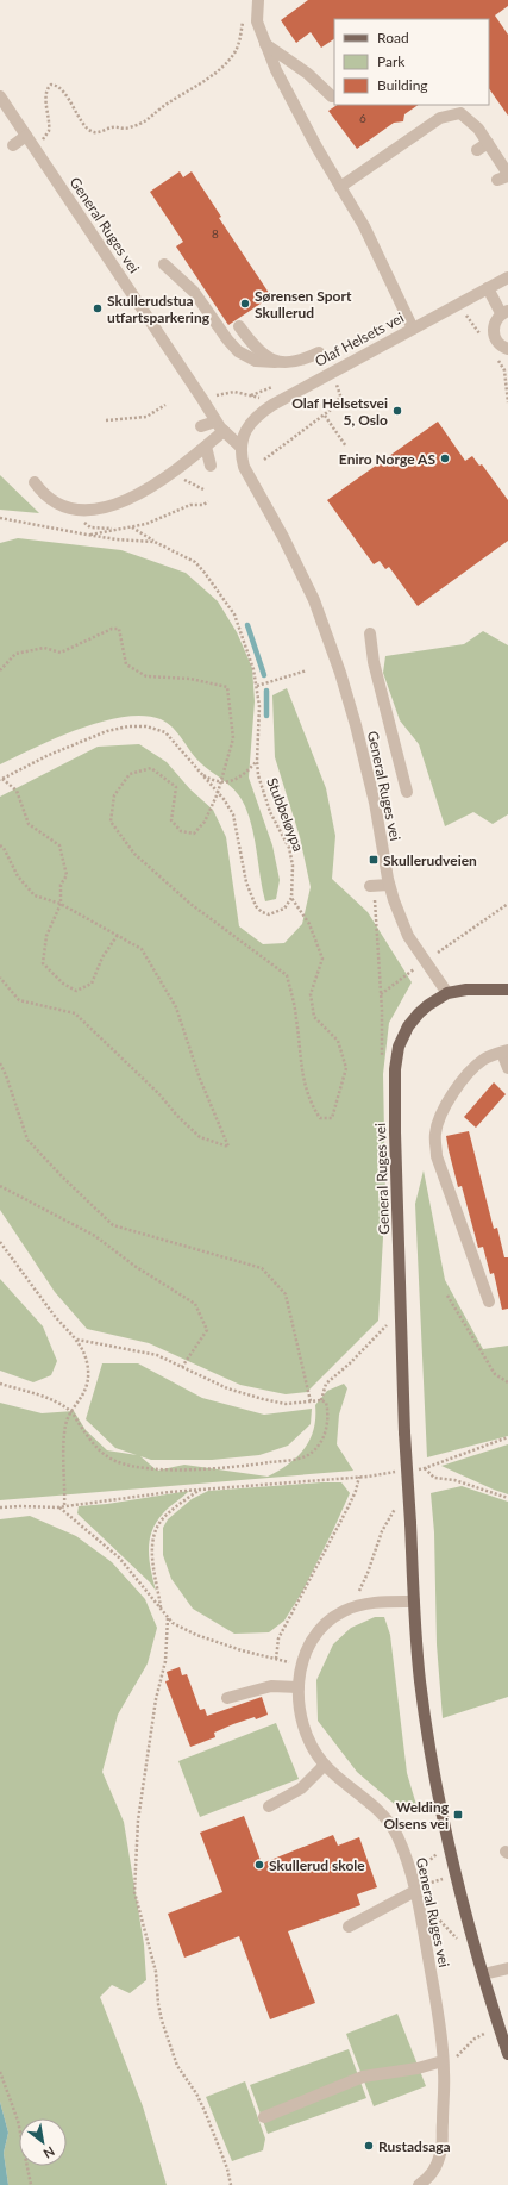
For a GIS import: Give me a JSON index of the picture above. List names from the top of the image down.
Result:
{
  "streets": {
    "main road": ["General Ruges vei"],
    "street": ["Olaf Helsets vei"],
    "path": ["Stubbeløypa"]
  },
  "crossings": [
    ["General Ruges vei", "Olaf Helsets vei"]
  ],
  "places": {
    "other": [
      "Sørensen Sport Skullerud",
      "Skullerudstua utfartsparkering",
      "Olaf Helsetsvei 5, Oslo",
      "Eniro Norge AS",
      "Skullerud skole",
      "Rustadsaga"
    ],
    "transit": ["Skullerudveien", "Welding Olsens vei"]
  },
  "house_numbers": ["6", "8"],
  "legend": ["Road", "Park", "Building"],
  "north": "bottom right"
}
